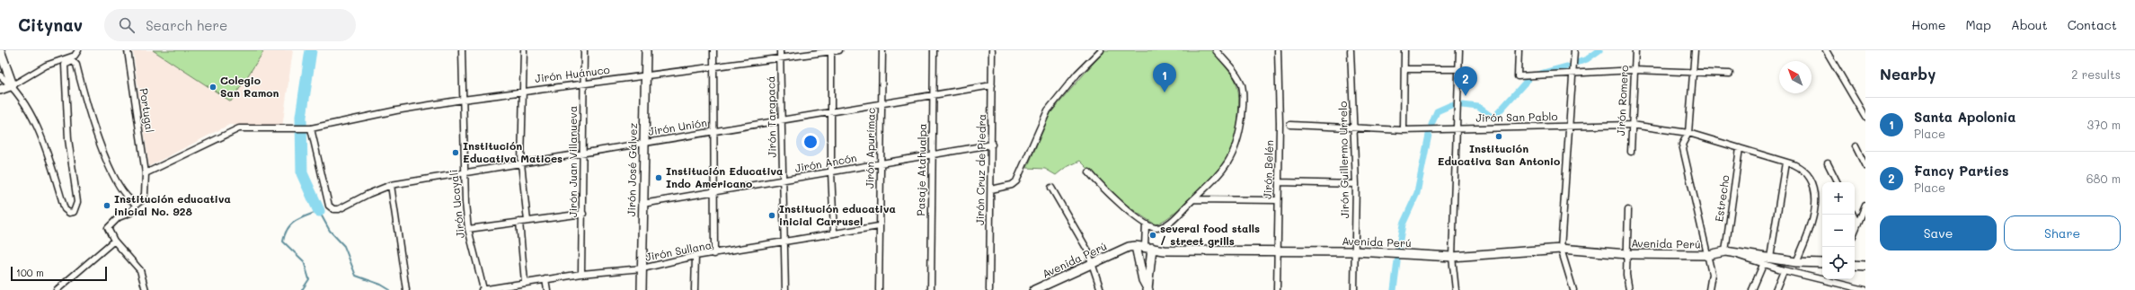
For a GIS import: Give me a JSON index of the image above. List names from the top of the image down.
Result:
{
  "streets": {
    "street": [
      "Jirón Huánuco",
      "Jirón Romero",
      "Portugal",
      "Jirón Tarapacá",
      "Jirón San Pablo",
      "Jirón Unión",
      "Jirón Apurímac",
      "Jirón Guillermo Urrelo",
      "Jirón Juan Villanueva",
      "Jirón Ancón",
      "Jirón José Gálvez",
      "Pasaje Atahualpa",
      "Jirón Cruz de Piedra",
      "Jirón Belén",
      "Estrecho",
      "Jirón Ucayali",
      "Avenida Perú",
      "Jirón Sullana"
    ]
  },
  "crossings": [
    ["Jirón Huánuco", "Portugal"],
    ["Jirón Huánuco", "Jirón Tarapacá"],
    ["Jirón Huánuco", "Jirón Unión"],
    ["Jirón Huánuco", "Jirón Juan Villanueva"],
    ["Jirón Huánuco", "Jirón José Gálvez"],
    ["Jirón Huánuco", "Jirón Ucayali"],
    ["Jirón Romero", "Jirón San Pablo"],
    ["Jirón Tarapacá", "Jirón Unión"],
    ["Jirón Tarapacá", "Jirón Ancón"],
    ["Jirón Tarapacá", "Jirón Sullana"],
    ["Jirón San Pablo", "Jirón Guillermo Urrelo"],
    ["Jirón San Pablo", "Estrecho"],
    ["Jirón Unión", "Jirón Apurímac"],
    ["Jirón Unión", "Jirón Juan Villanueva"],
    ["Jirón Unión", "Jirón José Gálvez"],
    ["Jirón Unión", "Pasaje Atahualpa"],
    ["Jirón Unión", "Jirón Cruz de Piedra"],
    ["Jirón Unión", "Jirón Ucayali"],
    ["Jirón Apurímac", "Jirón Ancón"],
    ["Jirón Apurímac", "Jirón Sullana"],
    ["Jirón Guillermo Urrelo", "Avenida Perú"],
    ["Jirón Juan Villanueva", "Jirón Sullana"],
    ["Jirón Ancón", "Jirón José Gálvez"],
    ["Jirón Ancón", "Pasaje Atahualpa"],
    ["Jirón Ancón", "Jirón Cruz de Piedra"],
    ["Jirón José Gálvez", "Jirón Sullana"],
    ["Jirón Belén", "Avenida Perú"],
    ["Estrecho", "Avenida Perú"],
    ["Jirón Ucayali", "Jirón Sullana"]
  ],
  "places": [
    "Colegio San Ramon",
    "Institución Educativa San Antonio",
    "Institución Educativa Matices",
    "Institución Educativa Indo Americano",
    "Institución educativa inicial No. 928",
    "Institución educativa inicial Carrusel",
    "several food stalls / street grills"
  ],
  "scale_bar": "100 m",
  "north": "top left",
  "page": {
    "header": "Citynav",
    "search": "Search here",
    "nav": [
      "Home",
      "Map",
      "About",
      "Contact"
    ],
    "heading": ["Nearby", "2 results"],
    "pins": ["1", "2"],
    "list": [
      {
        "mark": "1",
        "name": "Santa Apolonia",
        "note": "Place",
        "value": "370 m"
      },
      {
        "mark": "2",
        "name": "Fancy Parties",
        "note": "Place",
        "value": "680 m"
      }
    ],
    "map_buttons": ["+", "−"],
    "buttons": ["Save", "Share"],
    "scale": "100 m"
  }
}
